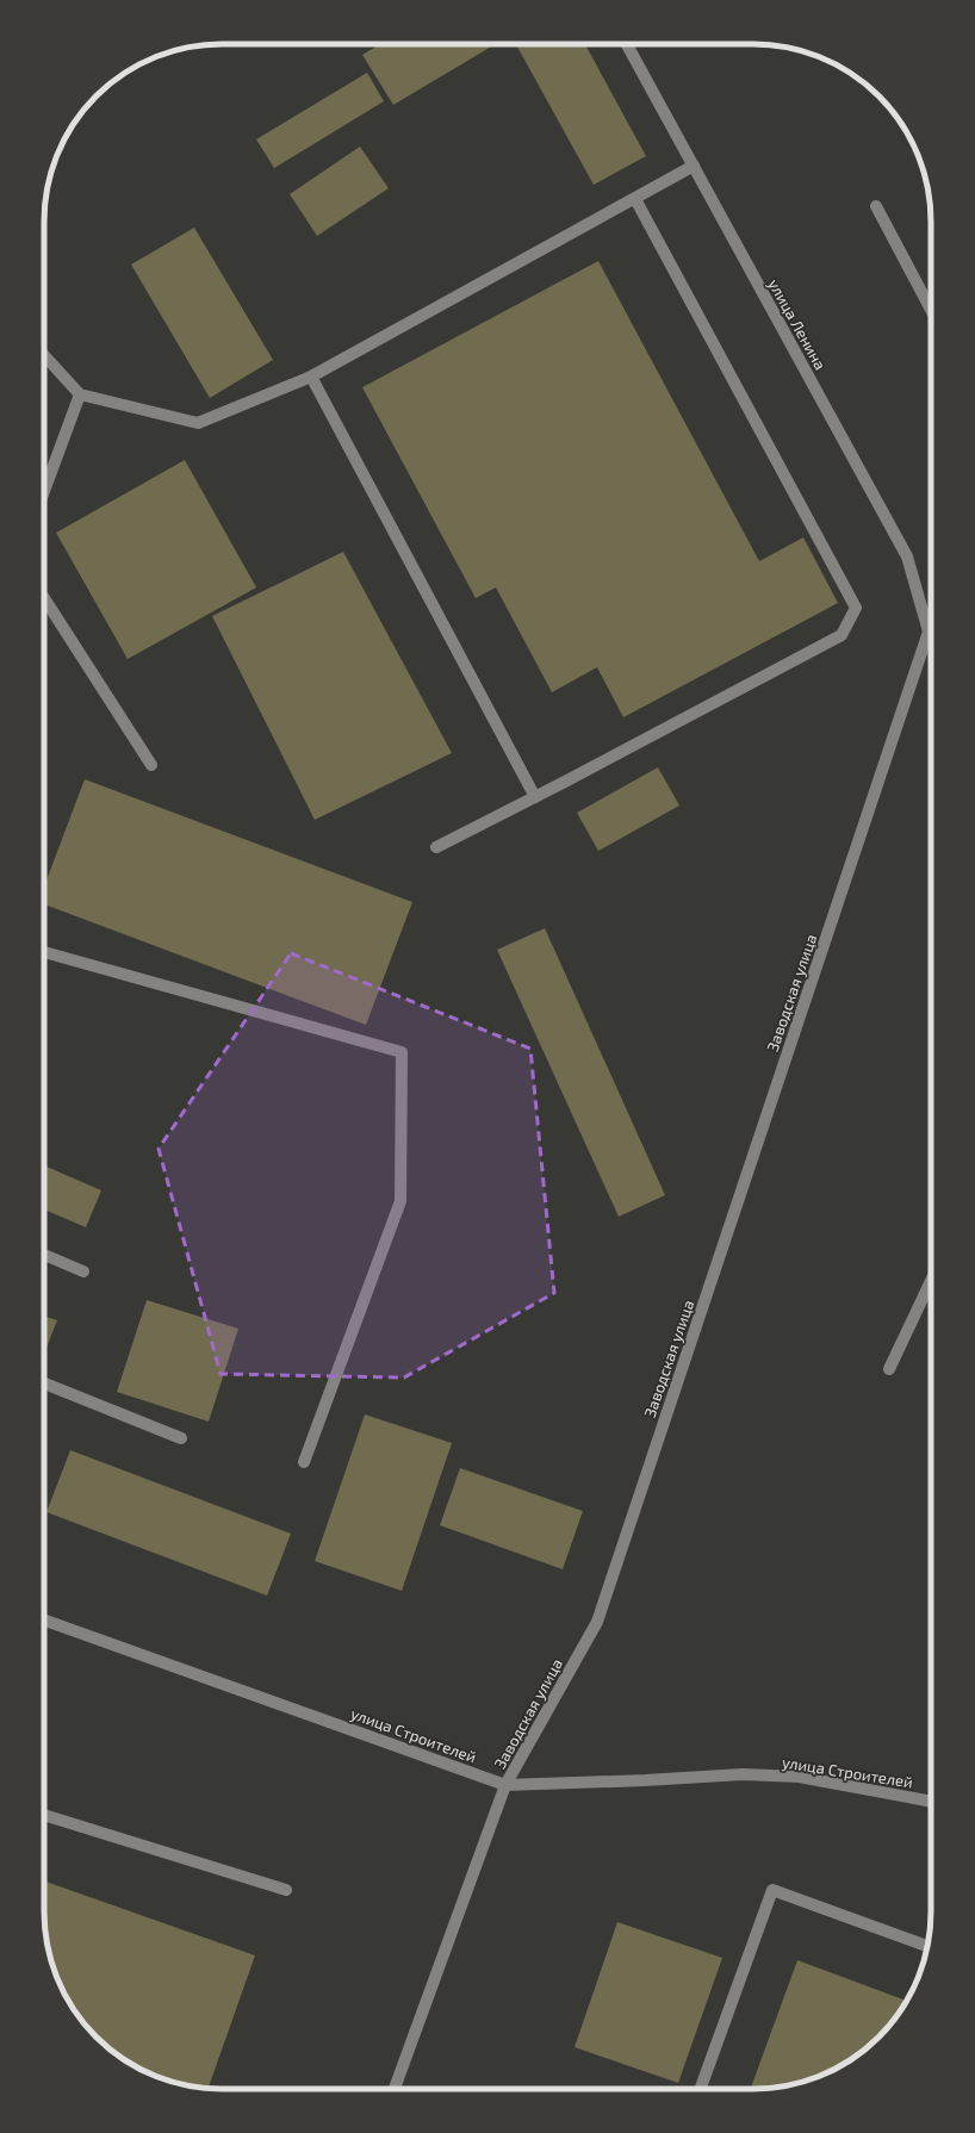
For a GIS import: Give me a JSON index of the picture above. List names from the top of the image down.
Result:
{
  "streets": {
    "street": ["улица Ленина", "Заводская улица", "улица Строителей"]
  },
  "crossings": [
    ["улица Ленина", "Заводская улица"],
    ["Заводская улица", "улица Строителей"]
  ]
}
